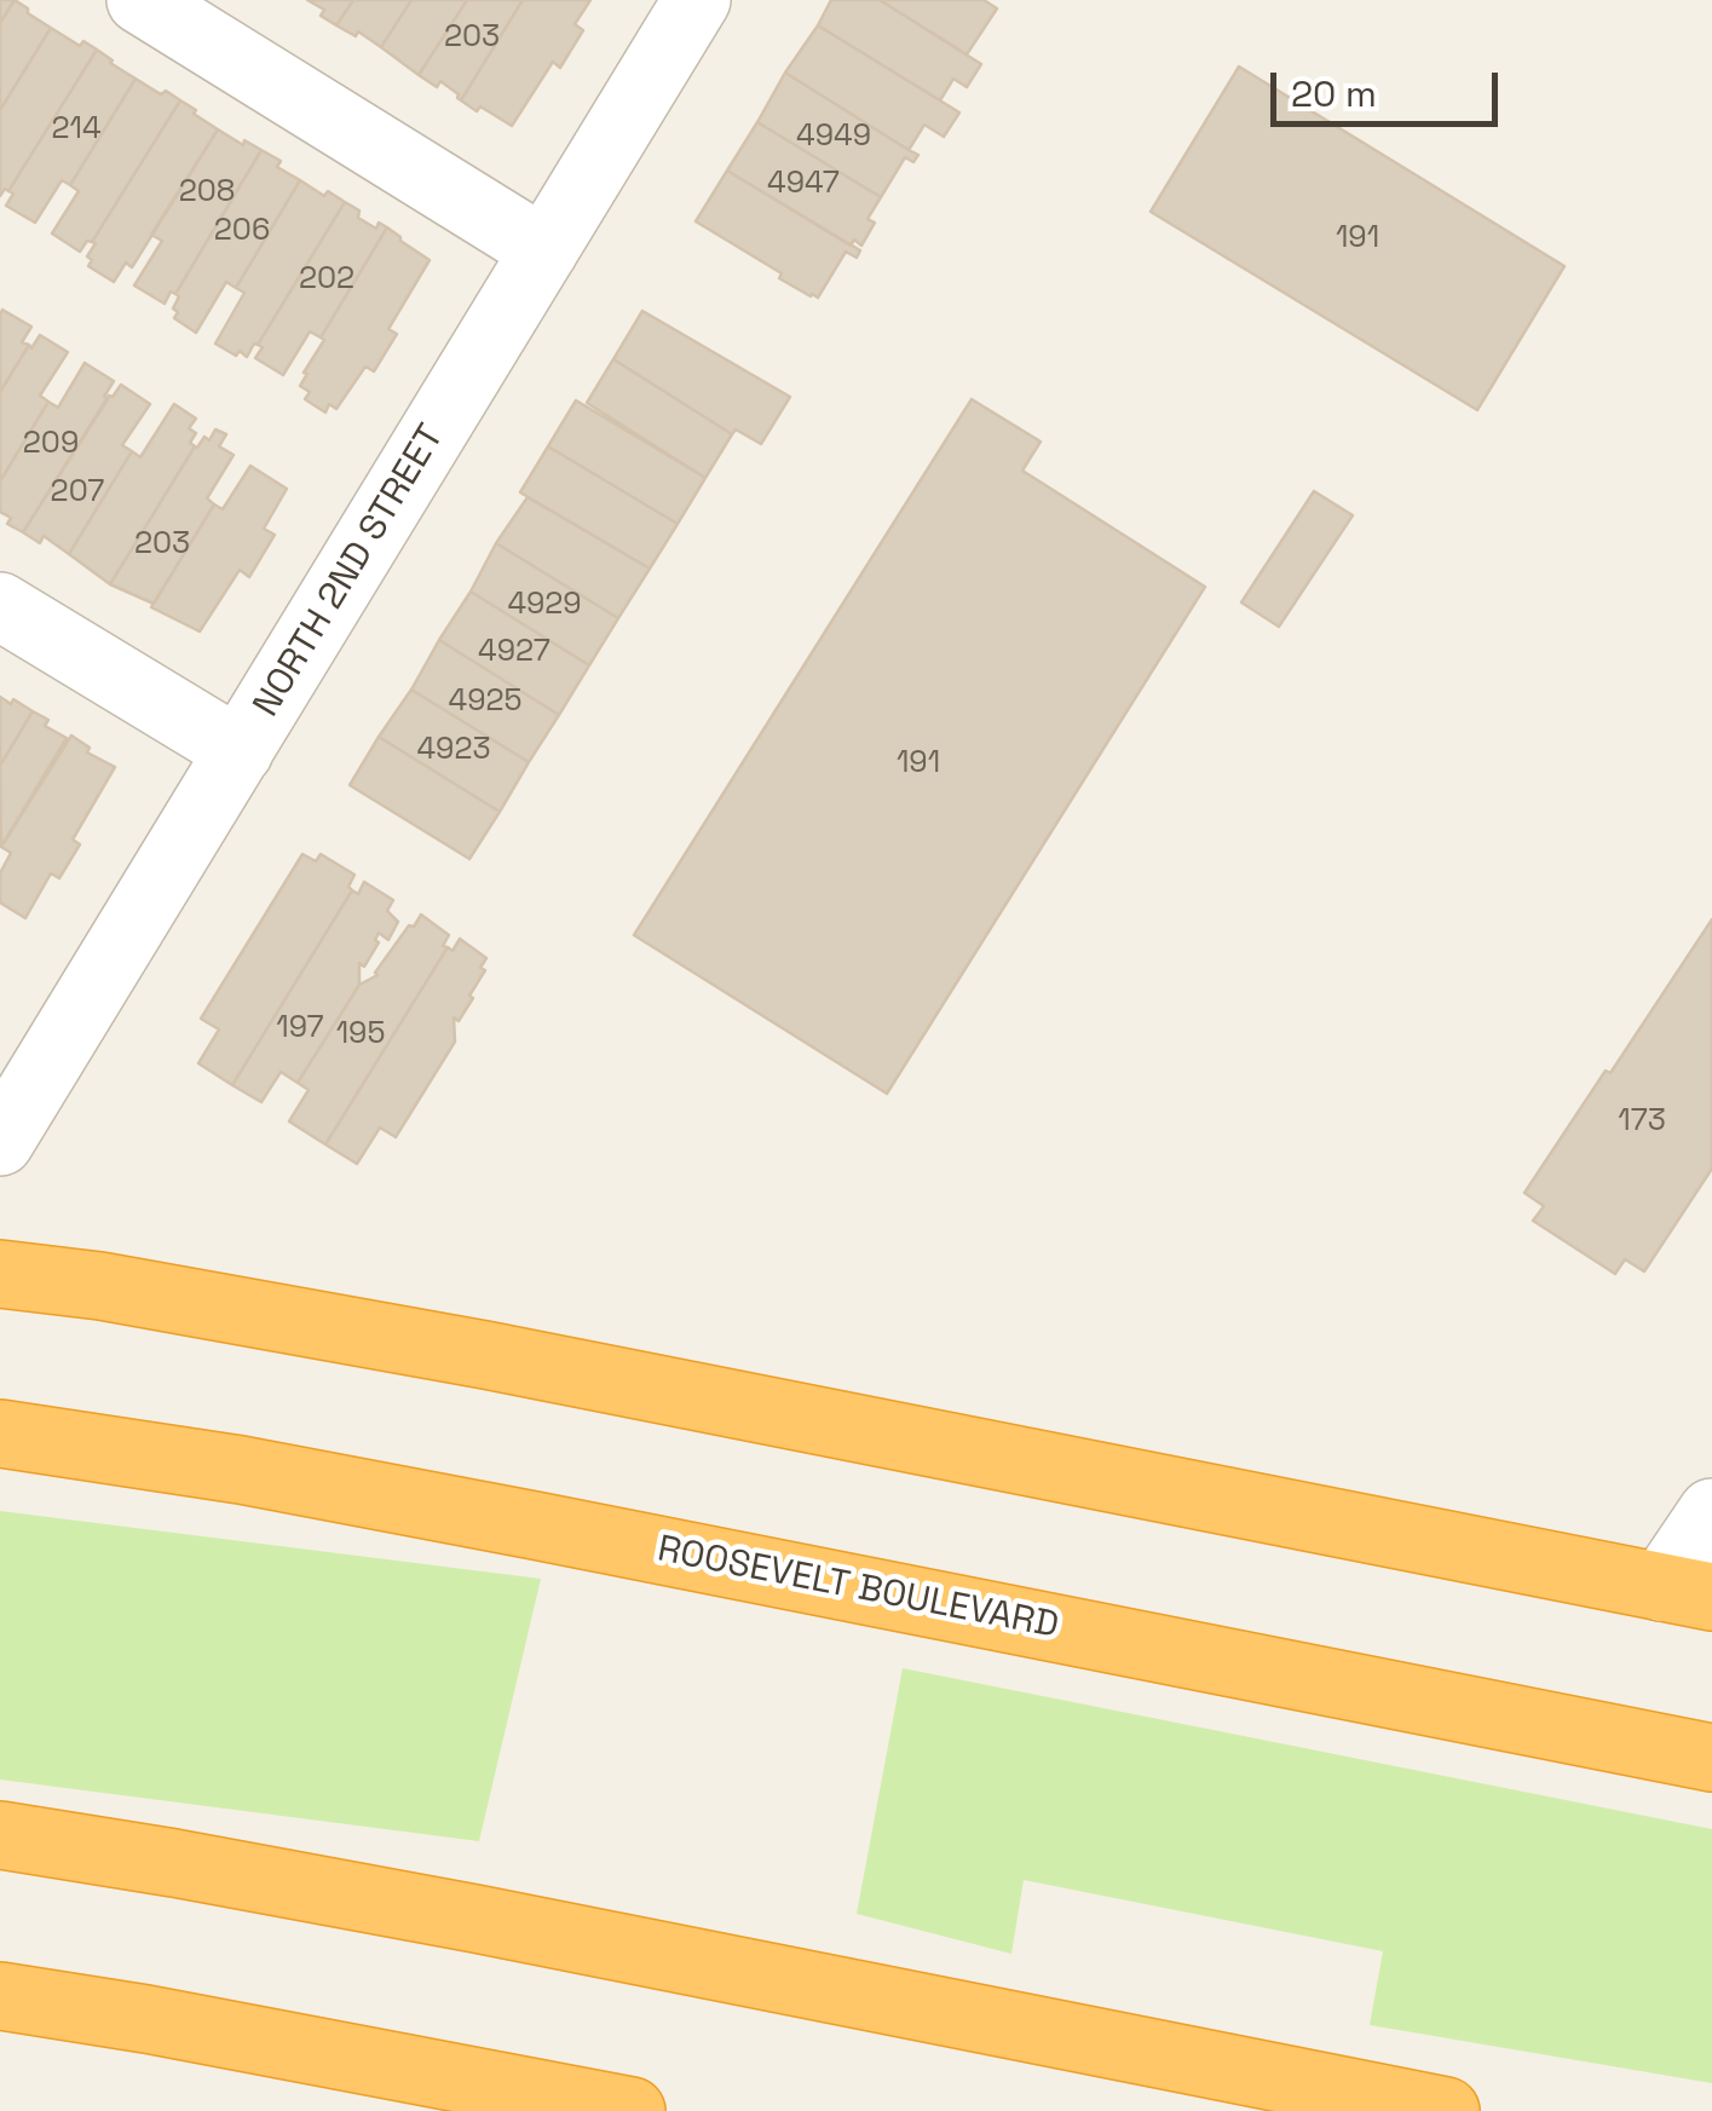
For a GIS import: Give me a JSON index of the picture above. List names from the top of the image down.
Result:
{
  "streets": {
    "highway": ["ROOSEVELT BOULEVARD"],
    "street": ["NORTH 2ND STREET"]
  },
  "house_numbers": [
    "203",
    "214",
    "4949",
    "4947",
    "208",
    "206",
    "191",
    "202",
    "209",
    "207",
    "203",
    "4929",
    "4927",
    "4925",
    "4923",
    "191",
    "197",
    "195",
    "173"
  ],
  "scale_bar": "20 m"
}
